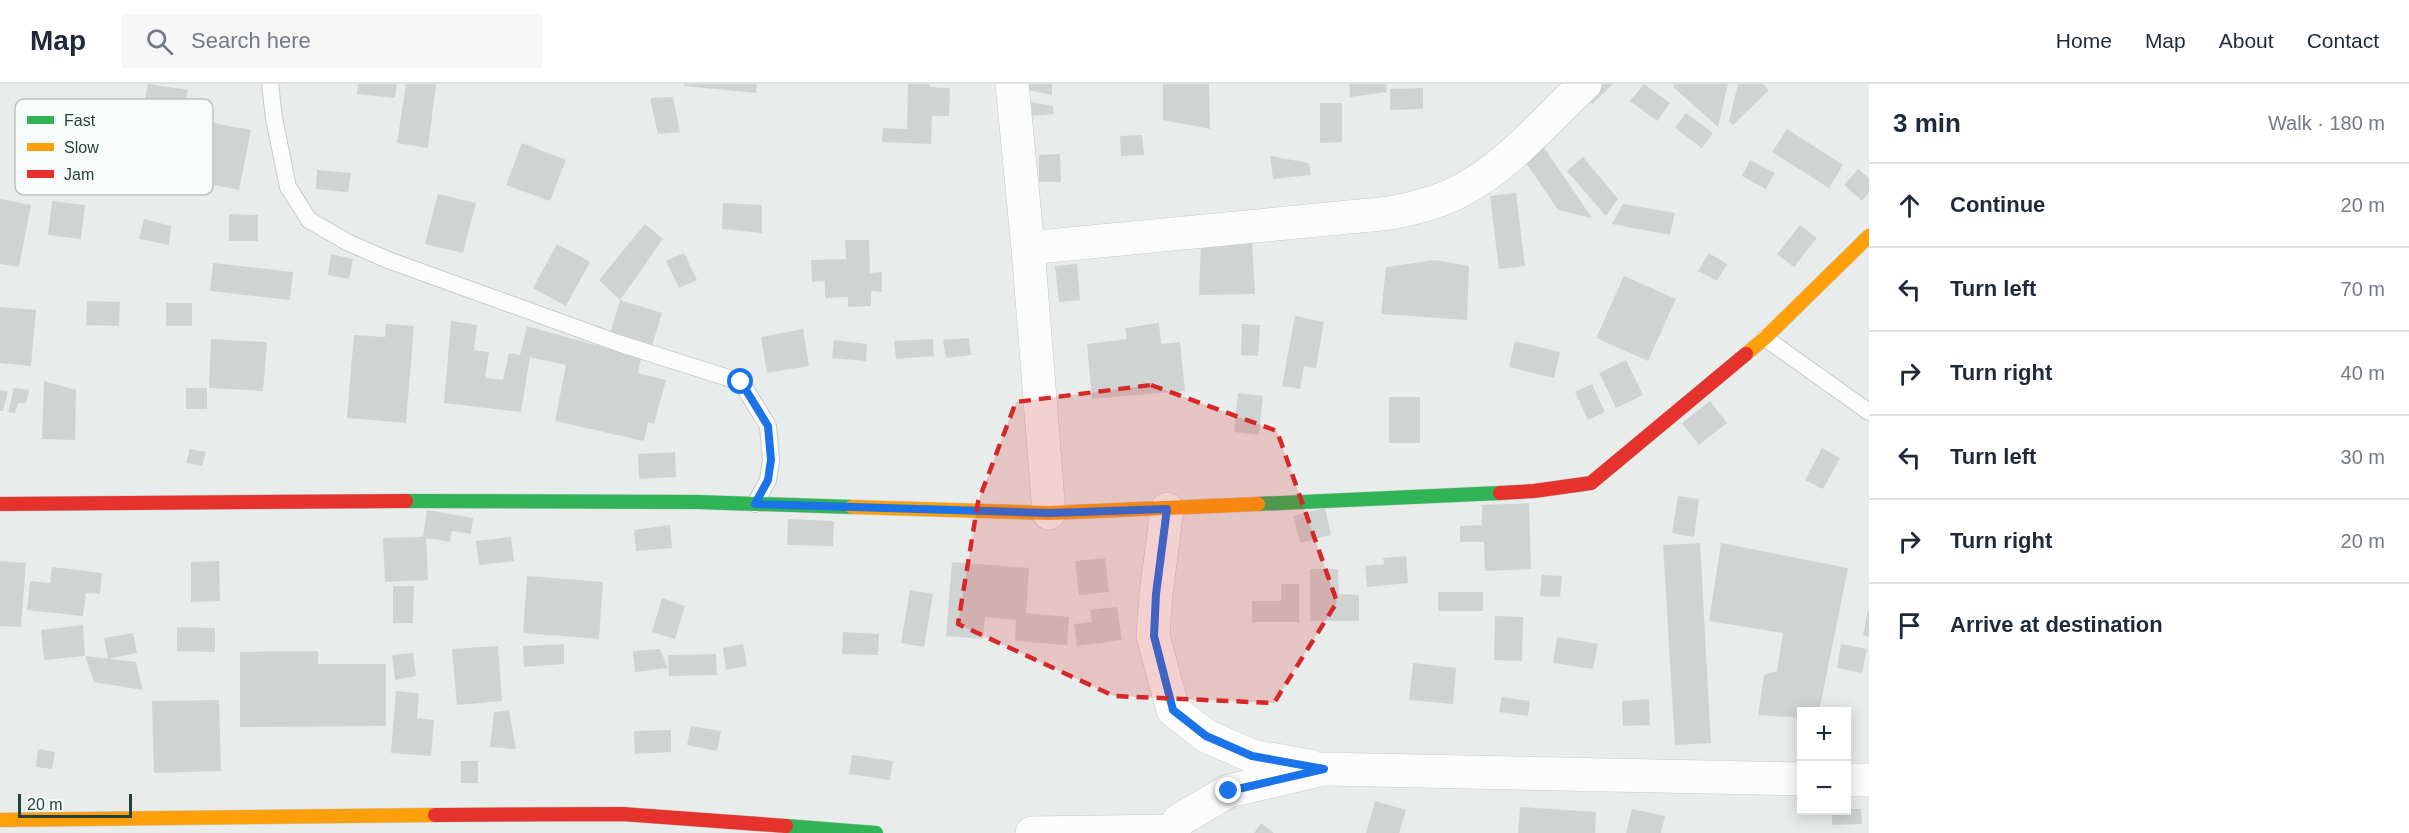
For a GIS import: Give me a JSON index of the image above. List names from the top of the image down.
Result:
{
  "legend": ["Fast", "Slow", "Jam"],
  "scale_bar": "20 m",
  "page": {
    "header": "Map",
    "search": "Search here",
    "nav": [
      "Home",
      "Map",
      "About",
      "Contact"
    ],
    "heading": ["3 min", "Walk · 180 m"],
    "list": [
      ["Continue", "20 m"],
      ["Turn left", "70 m"],
      ["Turn right", "40 m"],
      ["Turn left", "30 m"],
      ["Turn right", "20 m"],
      "Arrive at destination"
    ],
    "map_buttons": ["+", "−"],
    "scale": "20 m"
  }
}
